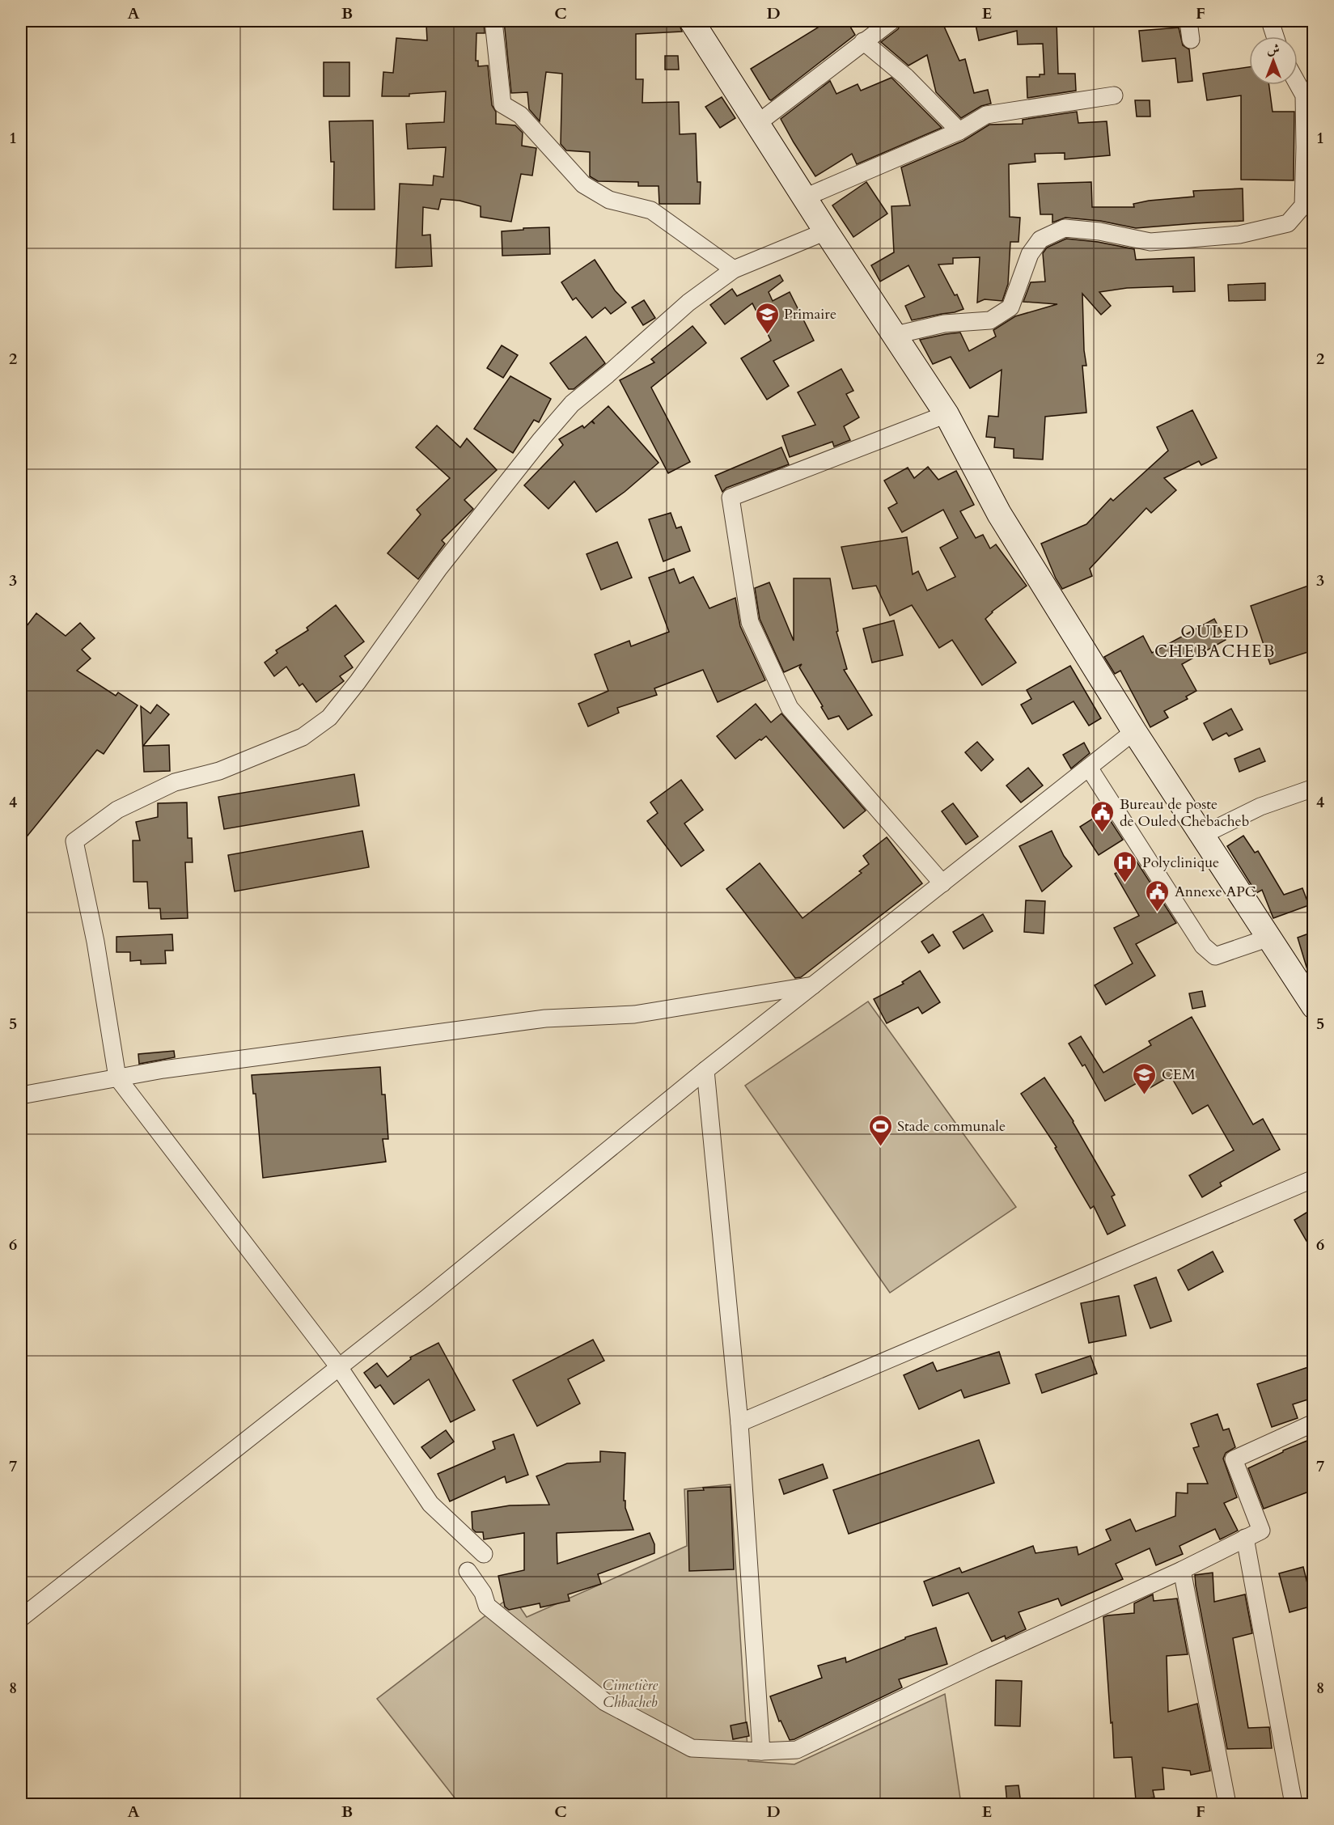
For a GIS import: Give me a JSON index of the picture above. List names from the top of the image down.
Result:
{
  "districts": ["OULED CHEBACHEB"],
  "parks": ["Cimetière Chbacheb"],
  "places": {
    "school or university": ["Primaire", "CEM"],
    "public building": ["Bureau de poste de Ouled Chebacheb", "Annexe APC"],
    "hospital": ["Polyclinique"],
    "sports": ["Stade communale"]
  },
  "north": "top",
  "grid": {
    "columns": [
      "A",
      "B",
      "C",
      "D",
      "E",
      "F"
    ],
    "rows": [
      "1",
      "2",
      "3",
      "4",
      "5",
      "6",
      "7",
      "8"
    ]
  }
}
